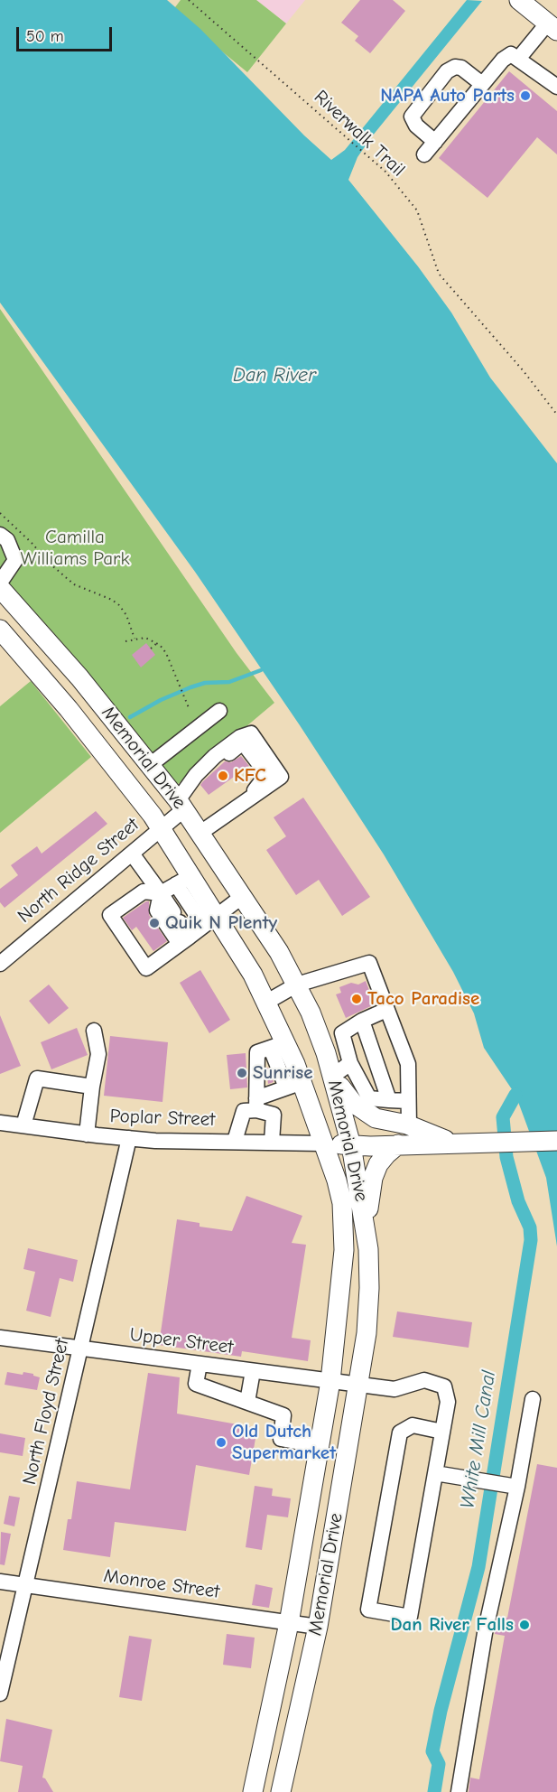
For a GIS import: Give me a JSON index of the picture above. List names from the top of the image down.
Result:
{
  "streets": {
    "main road": ["Memorial Drive"],
    "street": [
      "North Ridge Street",
      "Poplar Street",
      "Upper Street",
      "North Floyd Street",
      "Monroe Street"
    ],
    "path": ["Riverwalk Trail"]
  },
  "crossings": [
    ["Memorial Drive", "North Ridge Street"],
    ["Memorial Drive", "Poplar Street"],
    ["Memorial Drive", "Upper Street"],
    ["Memorial Drive", "Monroe Street"],
    ["Poplar Street", "North Floyd Street"],
    ["Upper Street", "North Floyd Street"],
    ["North Floyd Street", "Monroe Street"]
  ],
  "water": ["Dan River", "White Mill Canal"],
  "parks": ["Camilla Williams Park"],
  "places": [
    "NAPA Auto Parts",
    "KFC",
    "Quik N Plenty",
    "Taco Paradise",
    "Sunrise",
    "Old Dutch Supermarket",
    "Dan River Falls"
  ],
  "scale_bar": "50 m"
}
